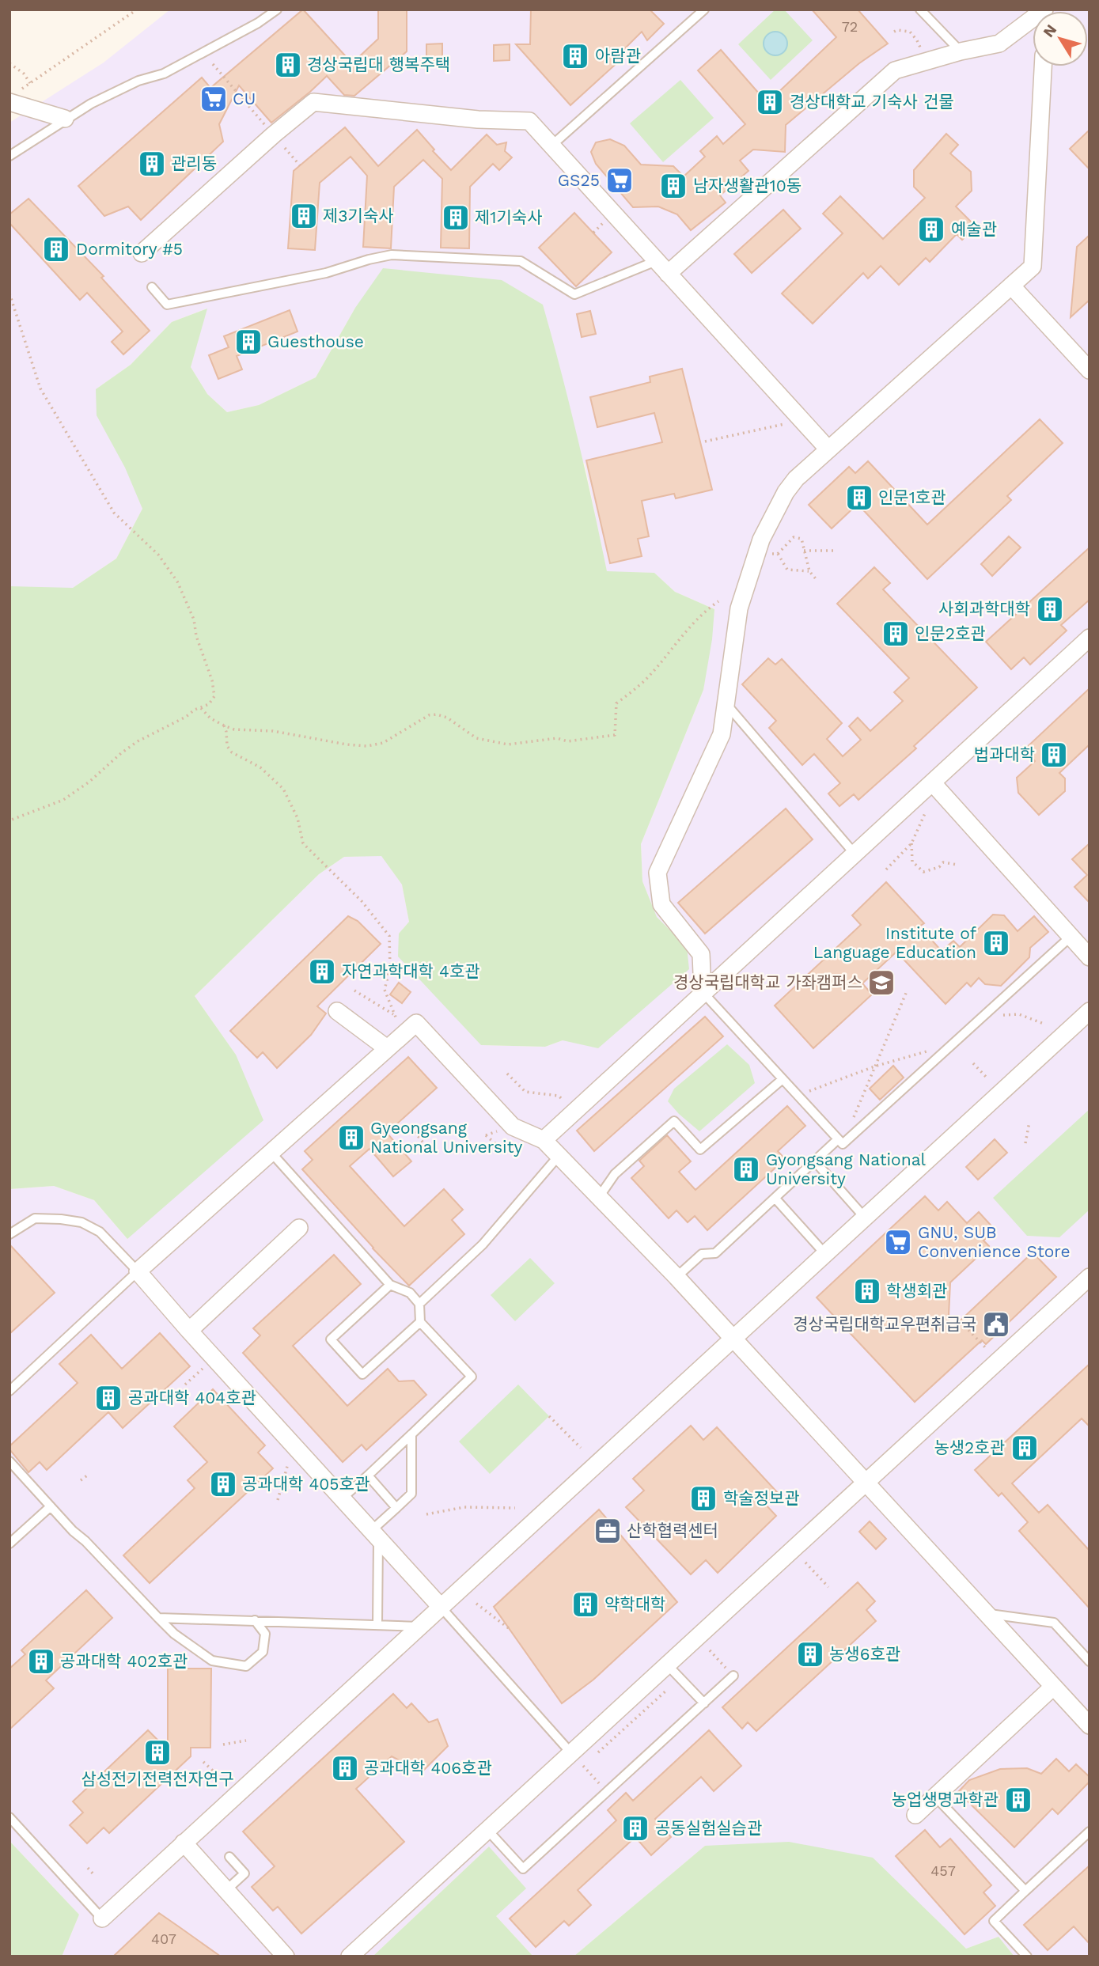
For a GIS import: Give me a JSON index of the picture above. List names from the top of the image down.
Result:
{
  "places": {
    "building": [
      "아람관",
      "경상국립대 행복주택",
      "경상대학교 기숙사 건물",
      "관리동",
      "남자생활관10동",
      "제3기숙사",
      "제1기숙사",
      "예술관",
      "Dormitory #5",
      "Guesthouse",
      "인문1호관",
      "사회과학대학",
      "인문2호관",
      "법과대학",
      "Institute of Language Education",
      "자연과학대학 4호관",
      "Gyeongsang National University",
      "Gyongsang National University",
      "학생회관",
      "공과대학 404호관",
      "농생2호관",
      "공과대학 405호관",
      "학술정보관",
      "약학대학",
      "농생6호관",
      "공과대학 402호관",
      "삼성전기전력전자연구",
      "공과대학 406호관",
      "농업생명과학관",
      "공동실험실습관"
    ],
    "supermarket": ["CU", "GS25", "GNU, SUB Convenience Store"],
    "school or university": ["경상국립대학교 가좌캠퍼스"],
    "public building": ["경상국립대학교우편취급국"],
    "office": ["산학협력센터"]
  },
  "house_numbers": ["72", "457", "407"],
  "north": "top left"
}
